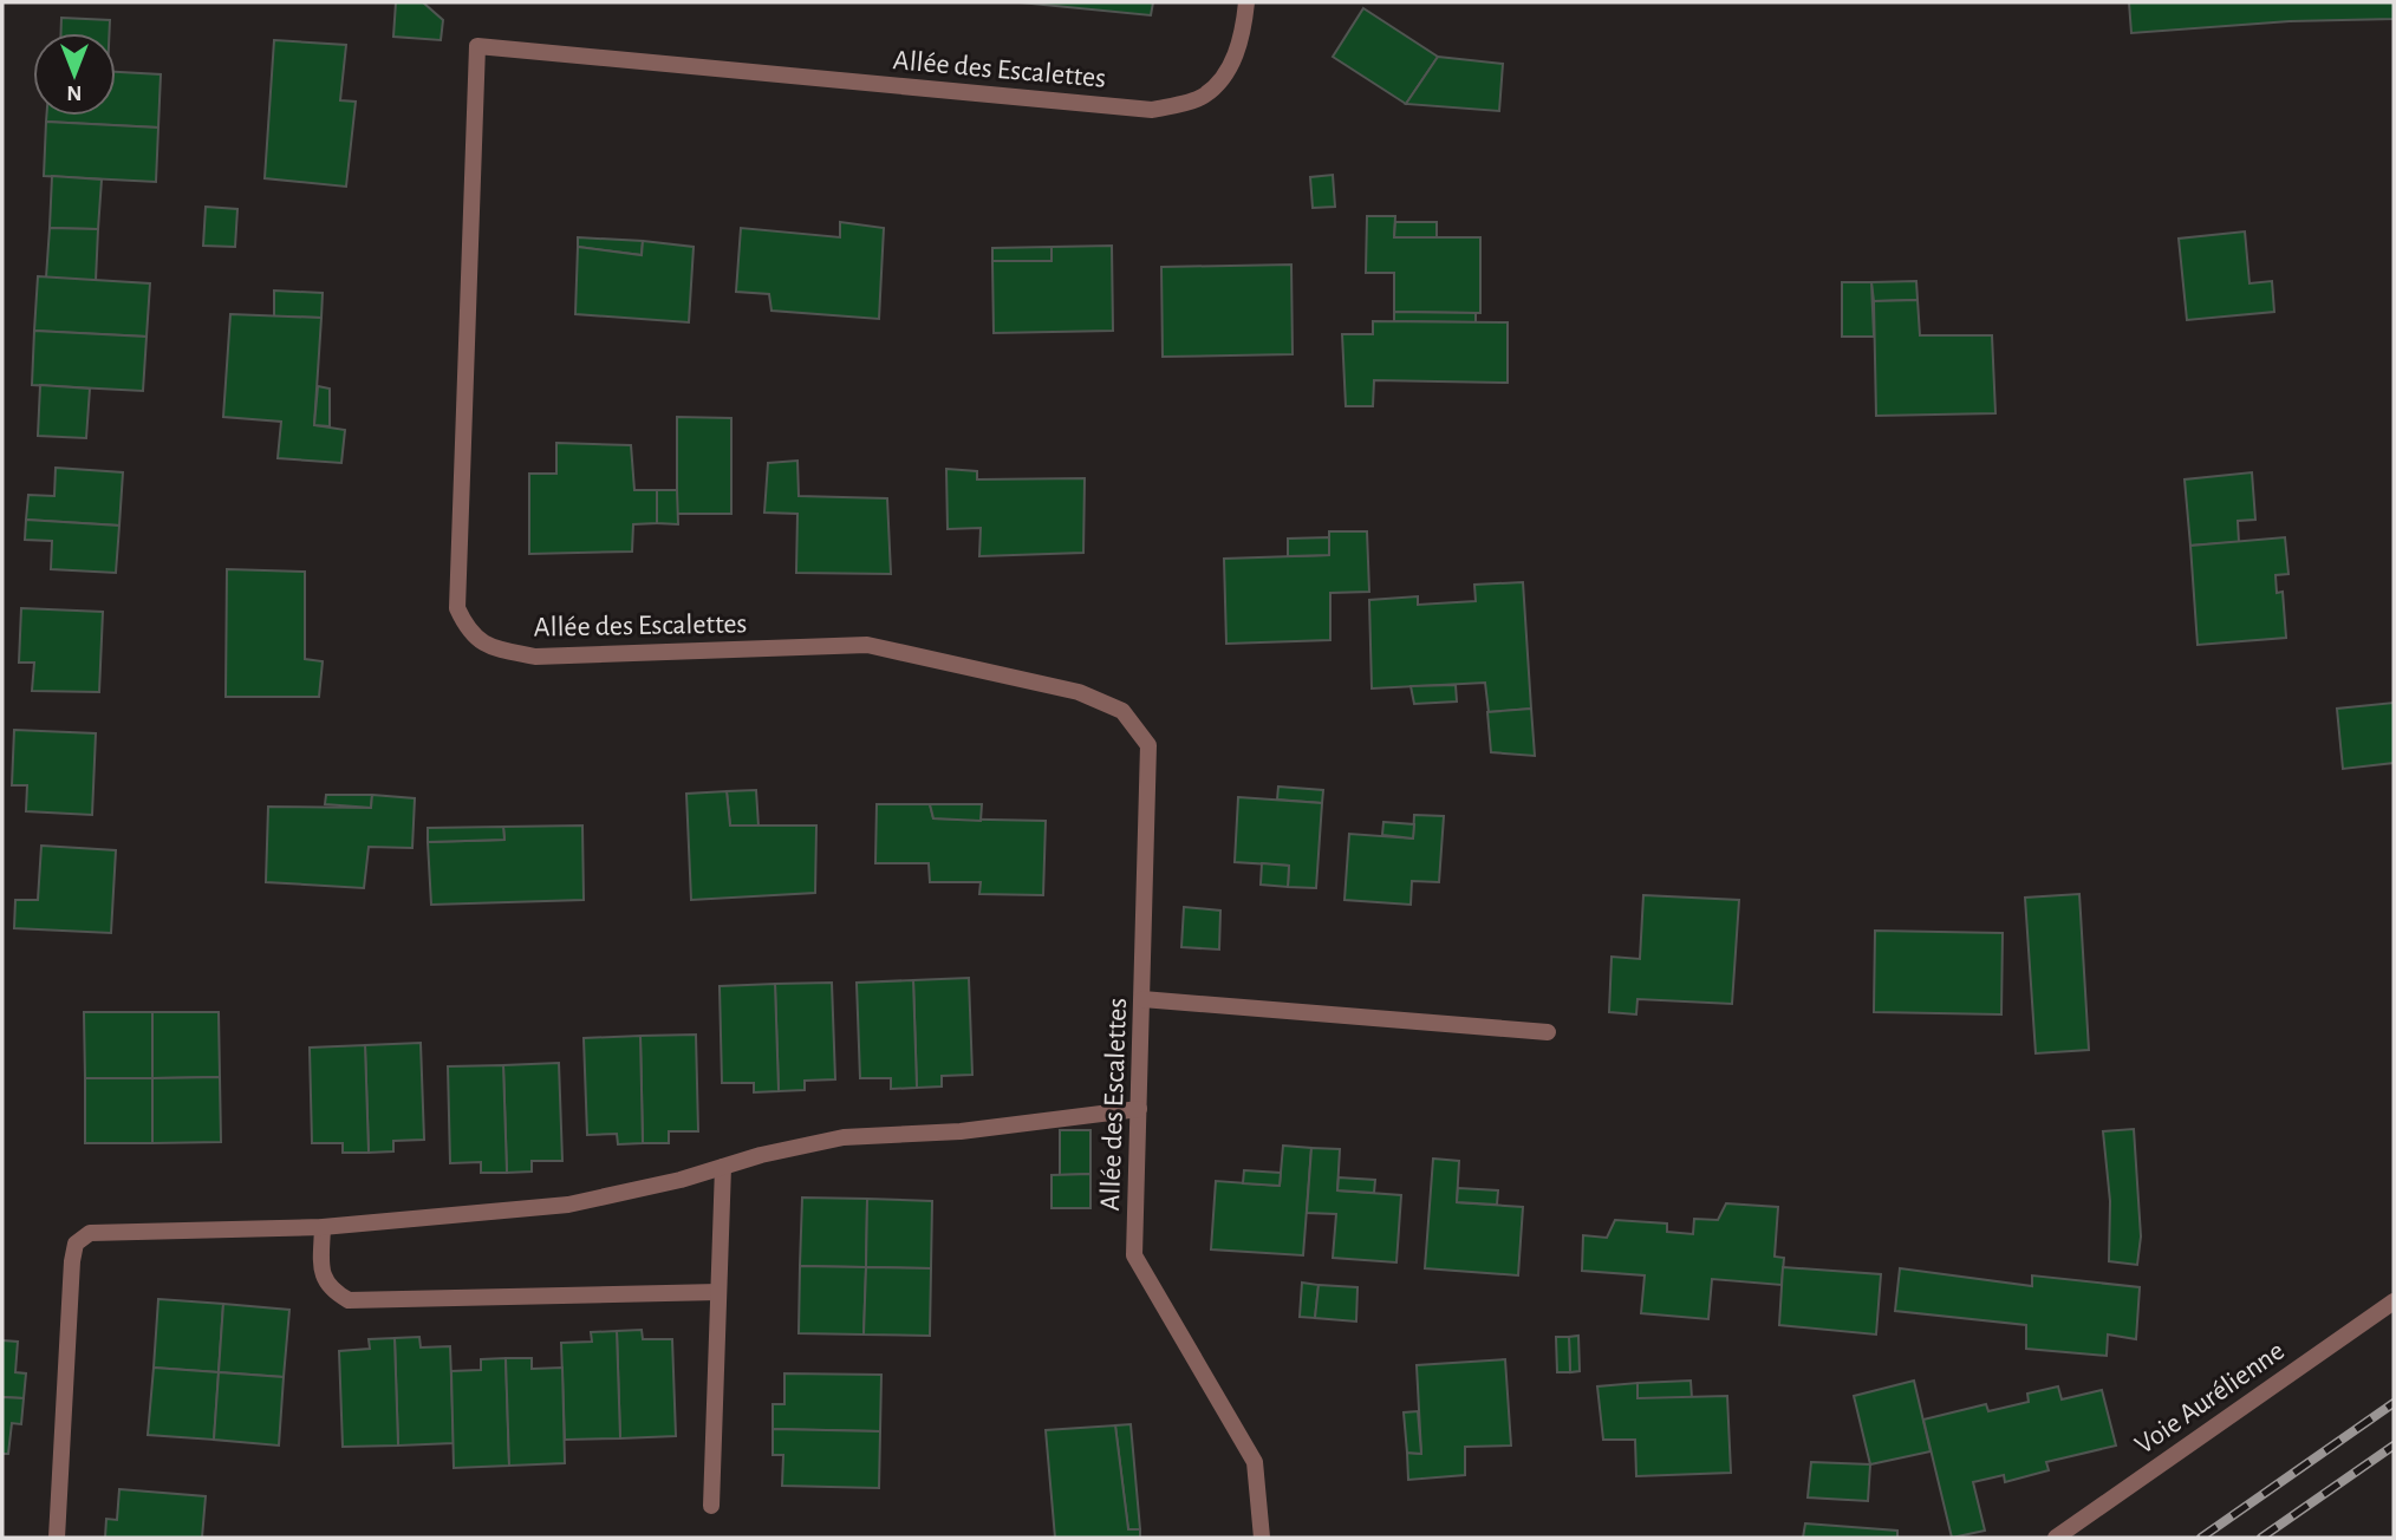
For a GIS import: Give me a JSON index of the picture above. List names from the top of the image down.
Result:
{
  "streets": {
    "street": ["Allée des Escalettes", "Voie Aurélienne"]
  },
  "north": "bottom"
}
